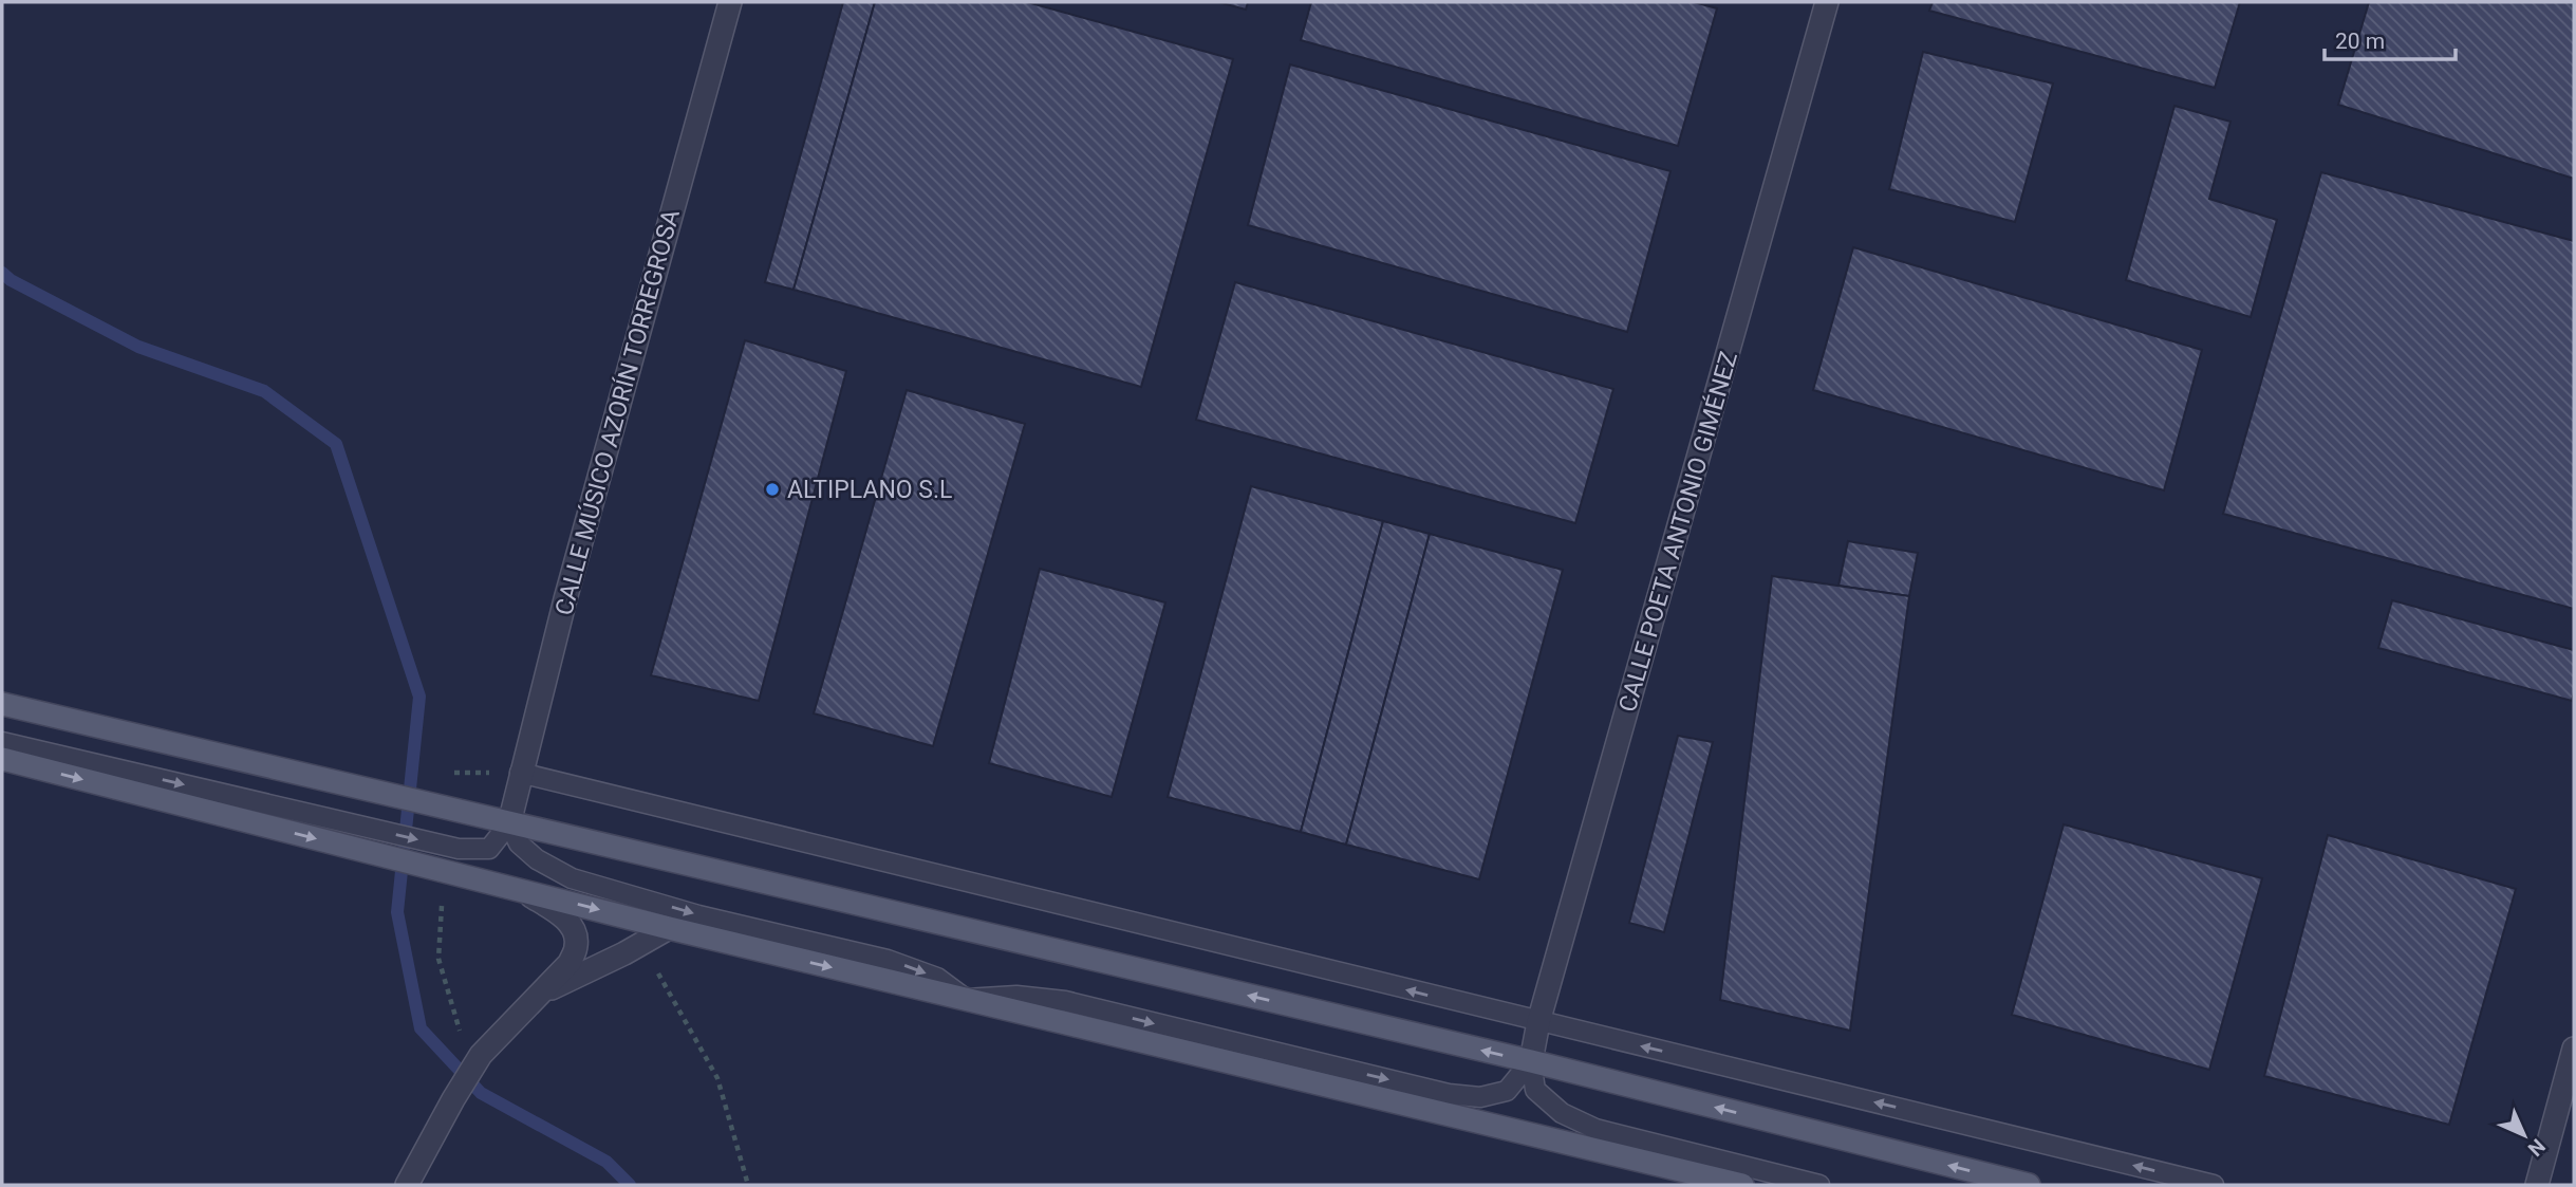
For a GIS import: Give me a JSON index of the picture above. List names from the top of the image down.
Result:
{
  "streets": {
    "street": ["CALLE MÚSICO AZORÍN TORREGROSA", "CALLE POETA ANTONIO GIMÉNEZ"]
  },
  "places": ["ALTIPLANO S.L"],
  "scale_bar": "20 m",
  "north": "bottom right"
}
